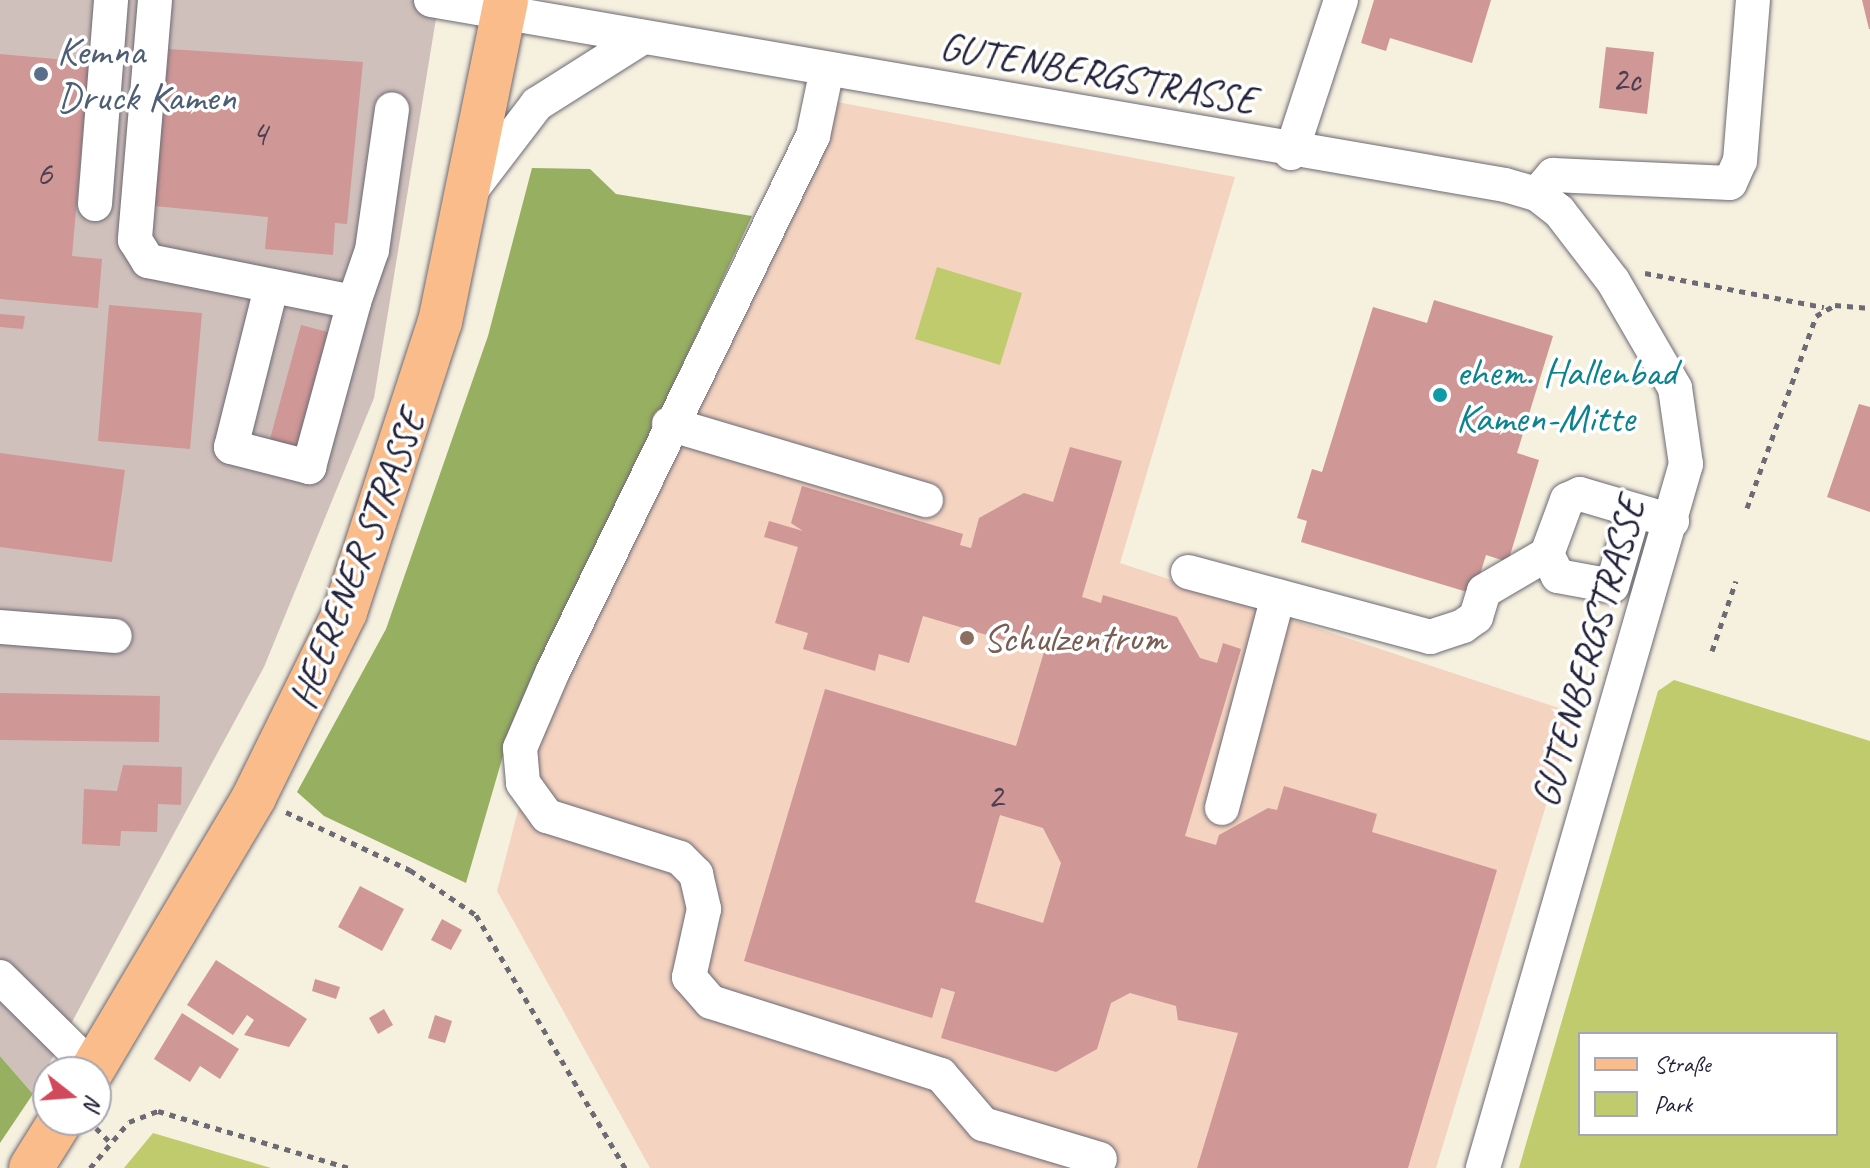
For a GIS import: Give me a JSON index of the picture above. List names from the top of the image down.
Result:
{
  "streets": {
    "main road": ["HEERENER STRASSE"],
    "street": ["GUTENBERGSTRASSE"]
  },
  "crossings": [
    ["GUTENBERGSTRASSE", "HEERENER STRASSE"]
  ],
  "places": ["Kemna Druck Kamen", "ehem. Hallenbad Kamen-Mitte", "Schulzentrum"],
  "house_numbers": [
    "2c",
    "4",
    "6",
    "2"
  ],
  "legend": ["Straße", "Park"],
  "north": "right"
}
